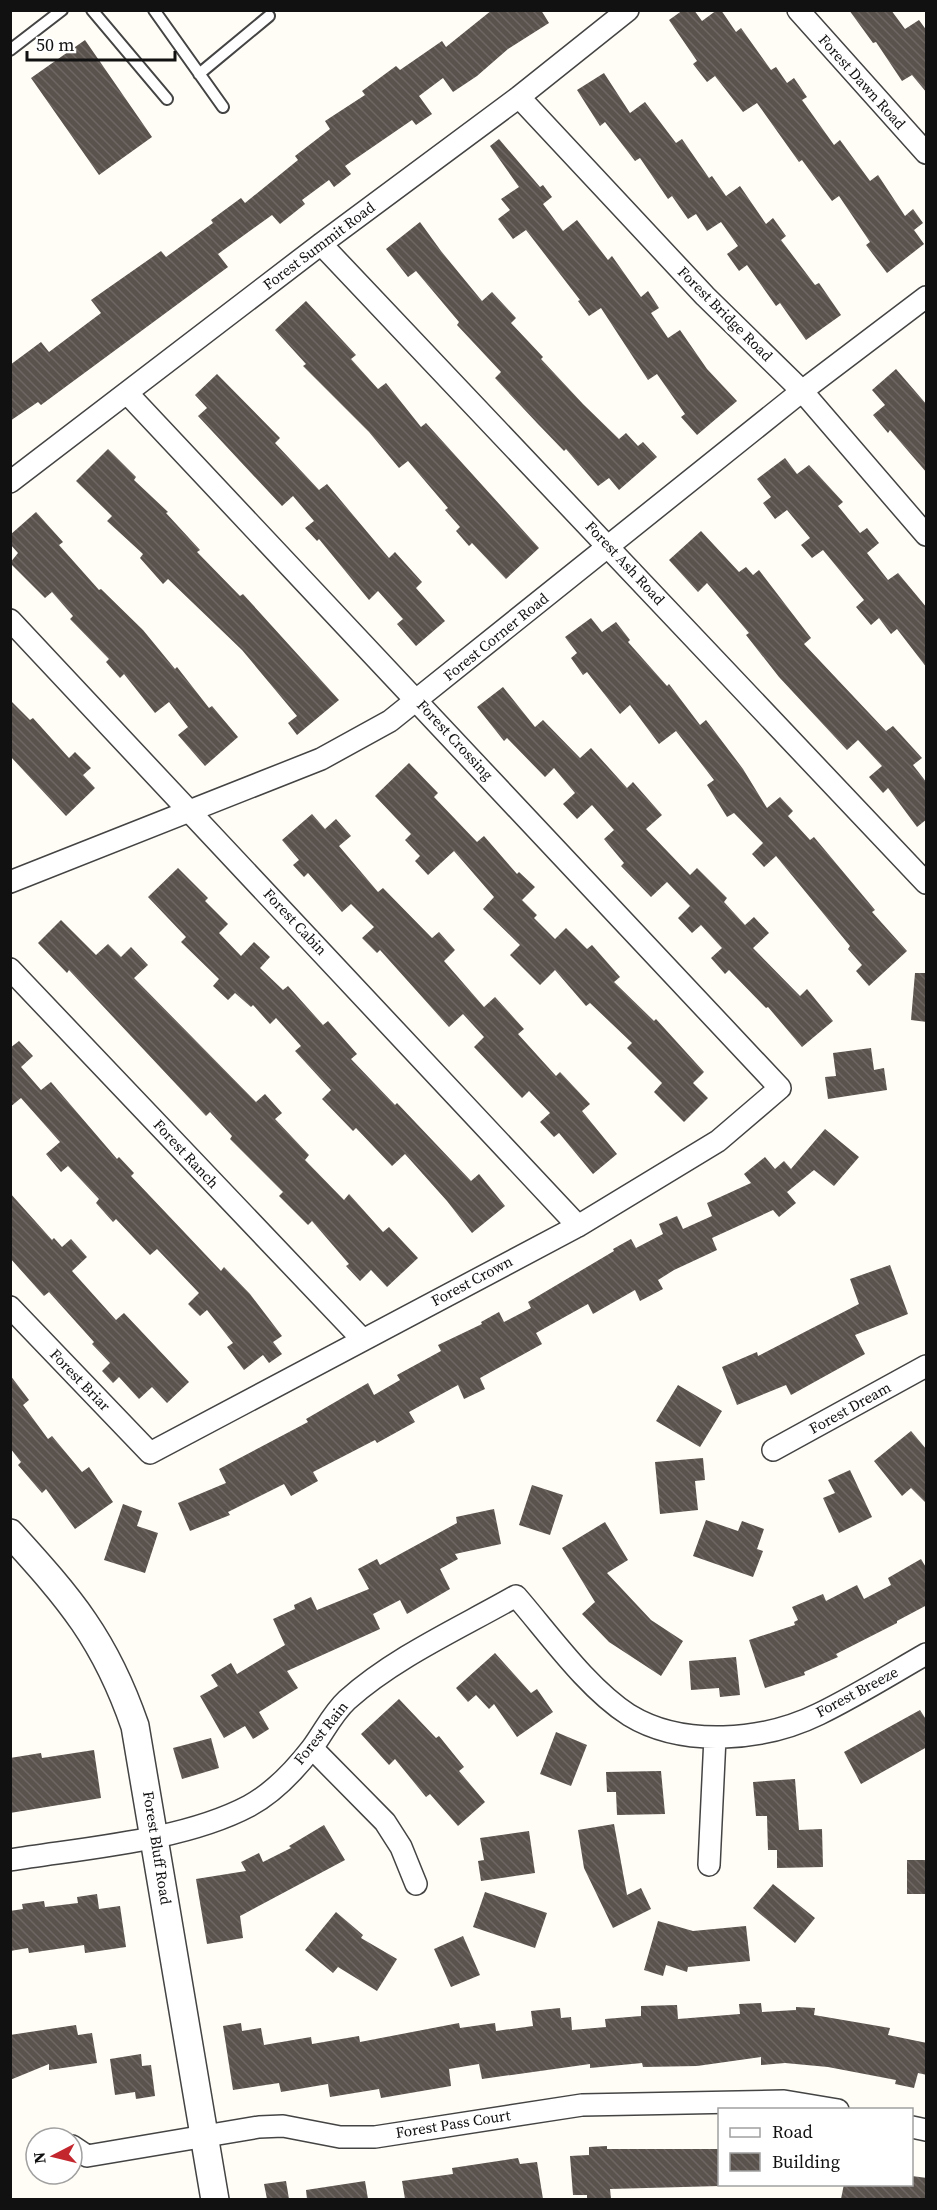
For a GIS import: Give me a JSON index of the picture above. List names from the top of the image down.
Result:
{
  "streets": {
    "street": [
      "Forest Dawn Road",
      "Forest Summit Road",
      "Forest Bridge Road",
      "Forest Ash Road",
      "Forest Corner Road",
      "Forest Crossing",
      "Forest Cabin",
      "Forest Ranch",
      "Forest Crown",
      "Forest Briar",
      "Forest Dream",
      "Forest Breeze",
      "Forest Rain",
      "Forest Bluff Road",
      "Forest Pass Court"
    ]
  },
  "crossings": [
    ["Forest Summit Road", "Forest Bridge Road"],
    ["Forest Summit Road", "Forest Ash Road"],
    ["Forest Summit Road", "Forest Crossing"],
    ["Forest Bridge Road", "Forest Corner Road"],
    ["Forest Ash Road", "Forest Corner Road"],
    ["Forest Corner Road", "Forest Crossing"],
    ["Forest Corner Road", "Forest Cabin"],
    ["Forest Crossing", "Forest Crown"],
    ["Forest Cabin", "Forest Crown"],
    ["Forest Ranch", "Forest Crown"],
    ["Forest Crown", "Forest Briar"],
    ["Forest Breeze", "Forest Rain"],
    ["Forest Rain", "Forest Bluff Road"],
    ["Forest Bluff Road", "Forest Pass Court"]
  ],
  "legend": ["Road", "Building"],
  "scale_bar": "50 m",
  "north": "left"
}
